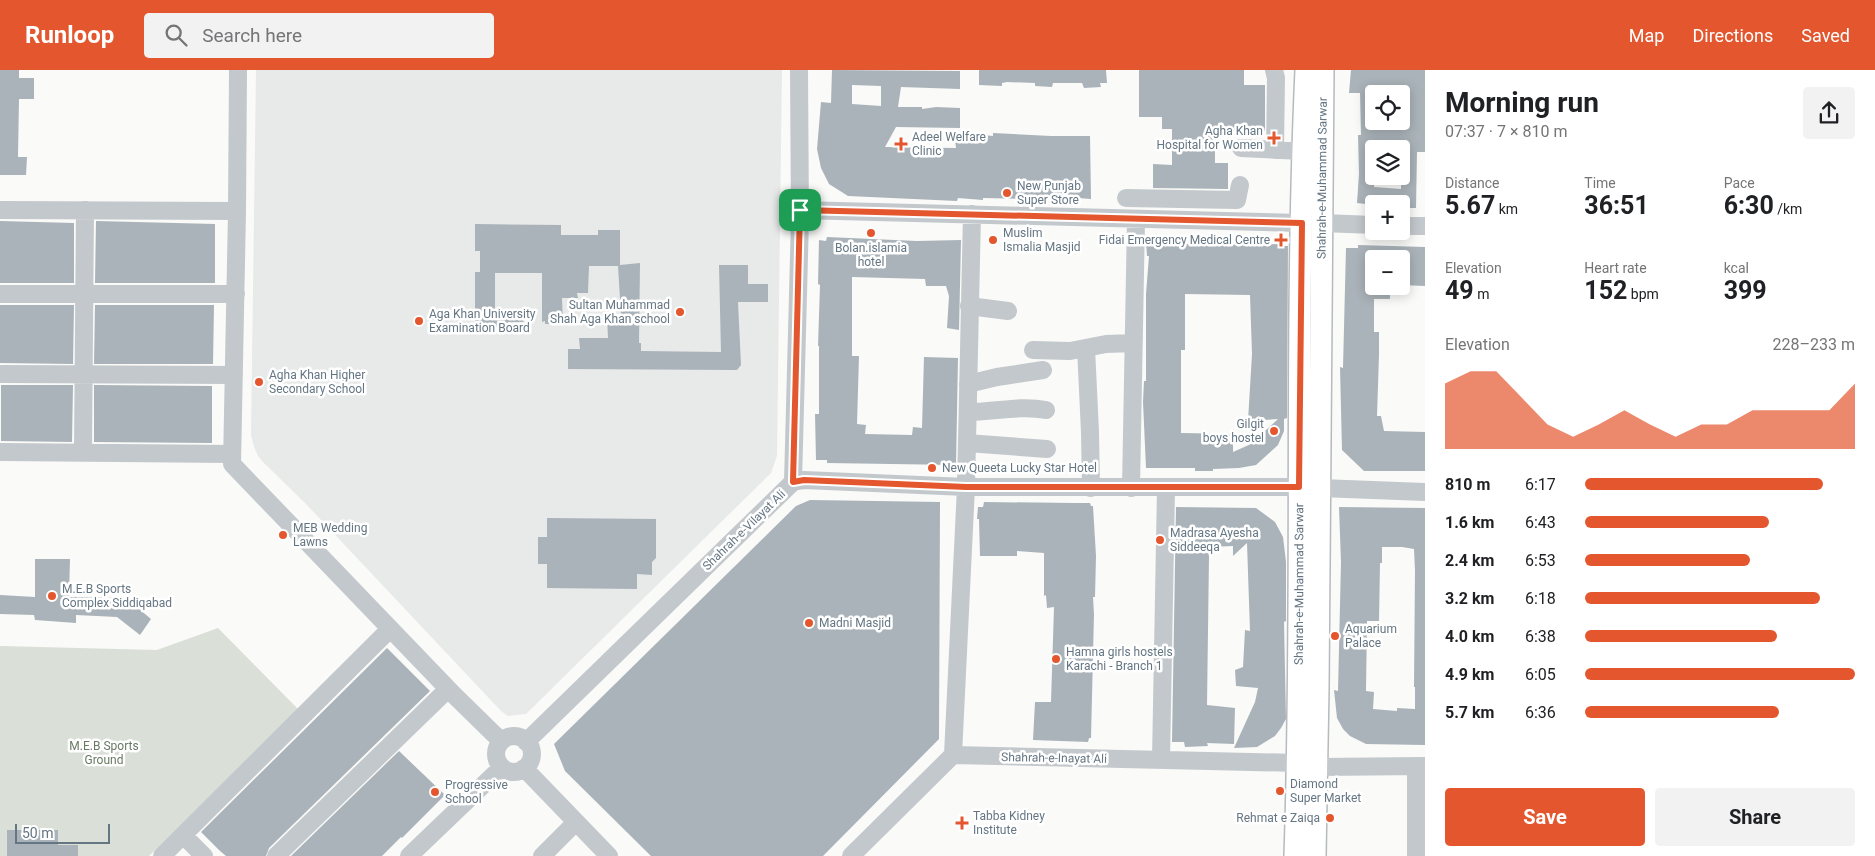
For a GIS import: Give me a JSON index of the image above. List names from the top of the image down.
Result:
{
  "streets": {
    "main road": ["Shahrah-e-Muhammad Sarwar"],
    "street": ["Shahrah-e-Vilayat Ali", "Shahrah-e-Inayat Ali"]
  },
  "crossings": [
    ["Shahrah-e-Muhammad Sarwar", "Shahrah-e-Vilayat Ali"],
    ["Shahrah-e-Muhammad Sarwar", "Shahrah-e-Inayat Ali"]
  ],
  "parks": ["M.E.B Sports Ground"],
  "places": {
    "health": [
      "Agha Khan Hospital for Women",
      "Adeel Welfare Clinic",
      "Fidai Emergency Medical Centre",
      "Tabba Kidney Institute"
    ],
    "other": [
      "New Punjab Super Store",
      "Bolan.islamia hotel",
      "Muslim Ismalia Masjid",
      "Sultan Muhammad Shah Aga Khan school",
      "Aga Khan University Examination Board",
      "Agha Khan Higher Secondary School",
      "Gilgit boys hostel",
      "New Queeta Lucky Star Hotel",
      "MEB Wedding Lawns",
      "Madrasa Ayesha Siddeeqa",
      "M.E.B Sports Complex Siddiqabad",
      "Madni Masjid",
      "Aquarium Palace",
      "Hamna girls hostels Karachi - Branch 1",
      "Diamond Super Market",
      "Progressive School",
      "Rehmat e Zaiqa"
    ]
  },
  "scale_bar": "50 m",
  "page": {
    "header": "Runloop",
    "search": "Search here",
    "nav": ["Map", "Directions", "Saved"],
    "heading": ["Morning run", "07:37 · 7 × 810 m"],
    "map_buttons": ["+", "−"],
    "stats": [
      ["Distance", "5.67 km"],
      ["Time", "36:51"],
      ["Pace", "6:30 /km"],
      ["Elevation", "49 m"],
      ["Heart rate", "152 bpm"],
      ["kcal", "399"]
    ],
    "chart": ["Elevation", "228–233 m"],
    "list": [
      {
        "name": "810 m",
        "note": "6:17"
      },
      {
        "name": "1.6 km",
        "note": "6:43"
      },
      {
        "name": "2.4 km",
        "note": "6:53"
      },
      {
        "name": "3.2 km",
        "note": "6:18"
      },
      {
        "name": "4.0 km",
        "note": "6:38"
      },
      {
        "name": "4.9 km",
        "note": "6:05"
      },
      {
        "name": "5.7 km",
        "note": "6:36"
      }
    ],
    "buttons": ["Save", "Share"],
    "scale": "50 m"
  }
}
